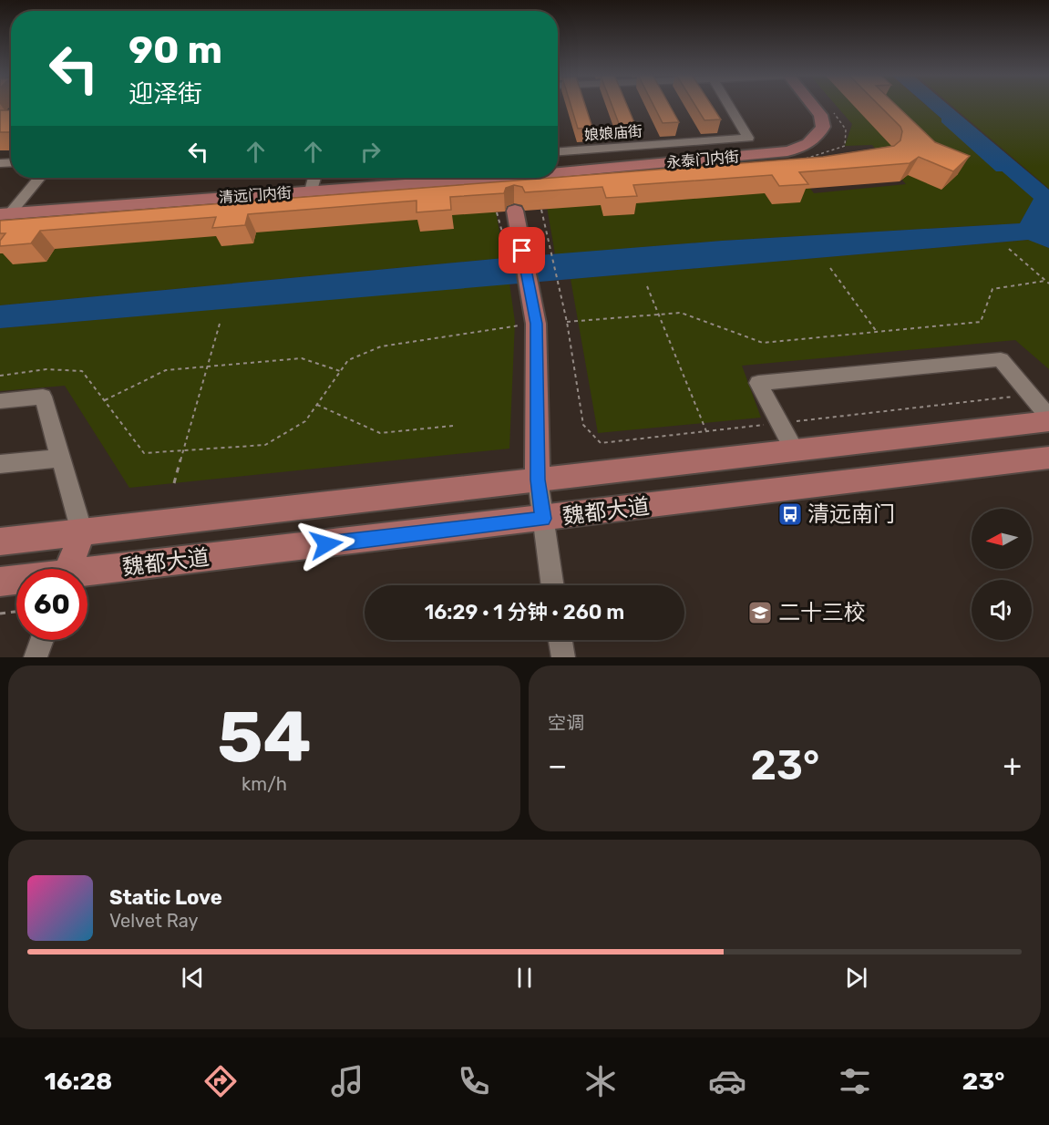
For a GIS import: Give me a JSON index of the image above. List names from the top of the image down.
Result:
{
  "streets": {
    "main road": ["永泰门内街", "清远门内街", "魏都大道"],
    "street": ["娘娘庙街"]
  },
  "places": {
    "bus stop": ["清远南门"],
    "school or university": ["二十三校"]
  },
  "north": "left",
  "page": {
    "turn": ["90 m", "迎泽街"],
    "limit": "60",
    "trip": "16:29 · 1 分钟 · 260 m",
    "tile": [
      ["54", "km/h"],
      "空调"
    ],
    "heat": ["−", "23°", "+"],
    "song": ["Static Love", "Velvet Ray"],
    "tabs": ["16:28", "23°"]
  }
}
